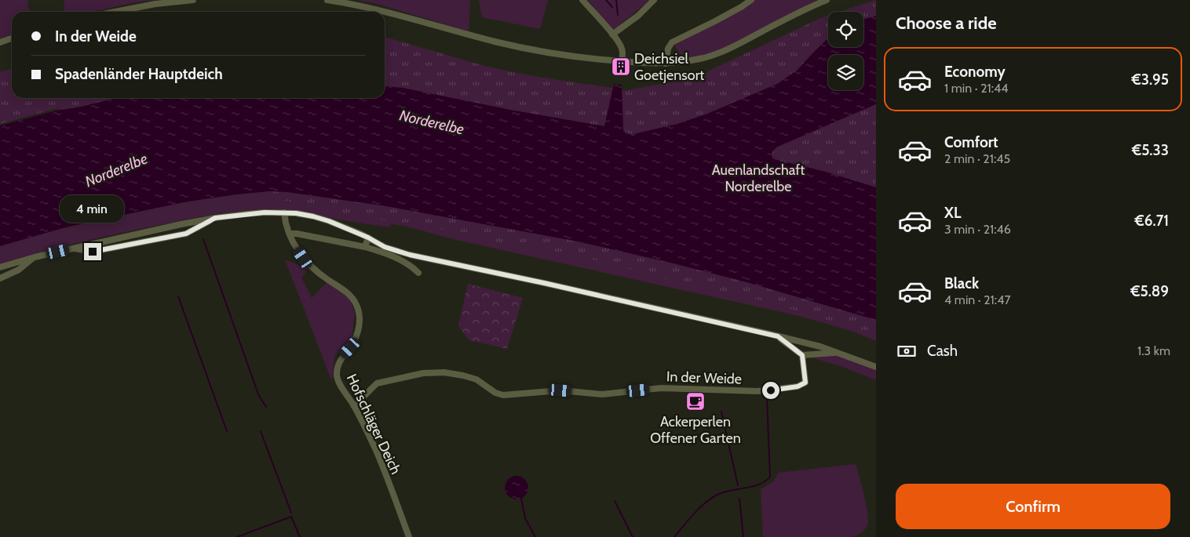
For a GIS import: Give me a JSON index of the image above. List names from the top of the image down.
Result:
{
  "streets": {
    "street": ["In der Weide", "Hofschläger Deich"]
  },
  "crossings": [
    ["In der Weide", "Hofschläger Deich"]
  ],
  "water": ["Norderelbe"],
  "parks": ["Auenlandschaft Norderelbe"],
  "places": {
    "building": ["Deichsiel Goetjensort"],
    "cafe": ["Ackerperlen Offener Garten"]
  },
  "page": {
    "heading": "Choose a ride",
    "banner": ["In der Weide", "Spadenländer Hauptdeich"],
    "list": [
      {
        "name": "Economy",
        "note": "1 min · 21:44",
        "value": "€3.95"
      },
      {
        "name": "Comfort",
        "note": "2 min · 21:45",
        "value": "€5.33"
      },
      {
        "name": "XL",
        "note": "3 min · 21:46",
        "value": "€6.71"
      },
      {
        "name": "Black",
        "note": "4 min · 21:47",
        "value": "€5.89"
      }
    ],
    "bubble": "4 min",
    "pay": ["Cash", "1.3 km"],
    "buttons": "Confirm"
  }
}
